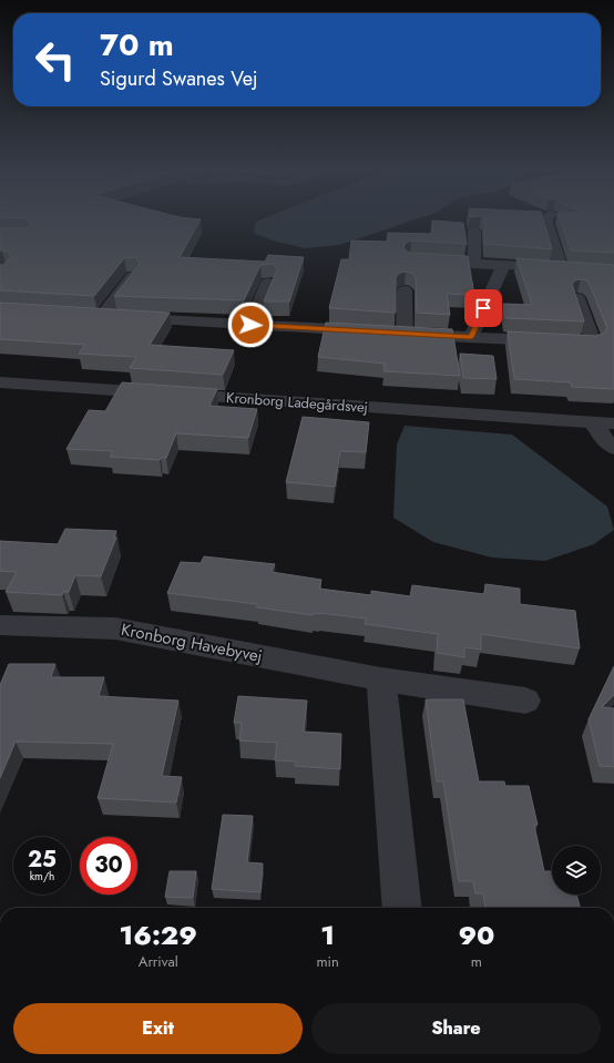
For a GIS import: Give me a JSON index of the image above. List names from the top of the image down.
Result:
{
  "streets": {
    "street": ["Kronborg Ladegårdsvej", "Kronborg Havebyvej"]
  },
  "page": {
    "turn": ["70 m", "Sigurd Swanes Vej"],
    "speed": "25 km/h",
    "limit": "30",
    "eta": [
      "16:29",
      "Arrival",
      "1",
      "min",
      "90",
      "m"
    ],
    "buttons": ["Exit", "Share"]
  }
}
